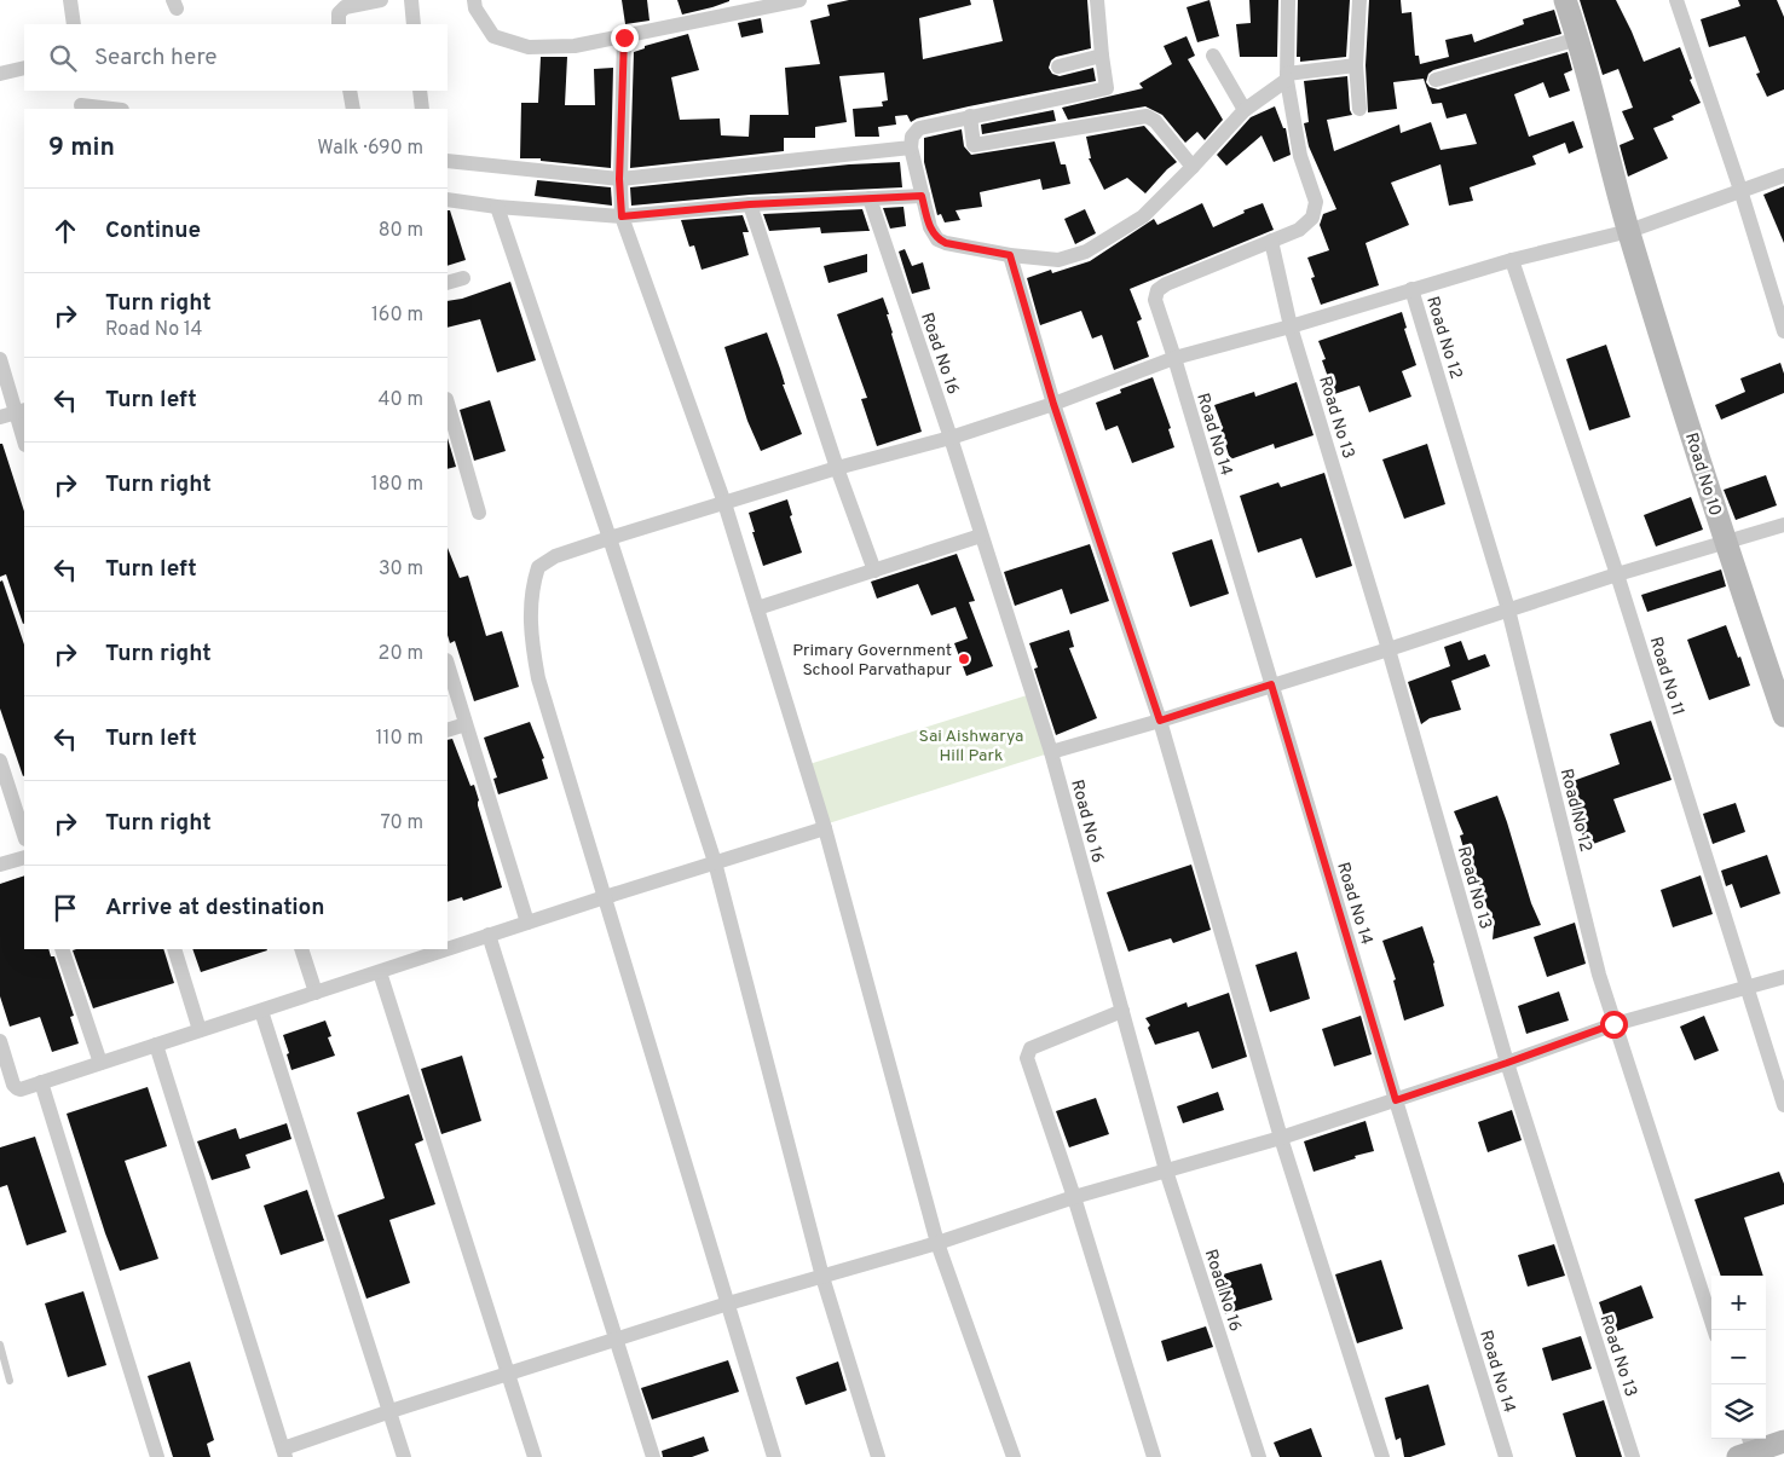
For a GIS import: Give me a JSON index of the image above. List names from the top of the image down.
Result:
{
  "streets": {
    "street": [
      "Road No 12",
      "Road No 16",
      "Road No 13",
      "Road No 14",
      "Road No 10",
      "Road No 11"
    ]
  },
  "crossings": [
    ["Road No 13", "Road No 14"]
  ],
  "parks": ["Sai Aishwarya Hill Park"],
  "places": ["Primary Government School Parvathapur"],
  "page": {
    "search": "Search here",
    "heading": ["9 min", "Walk · 690 m"],
    "list": [
      ["Continue", "80 m"],
      ["Turn right", "Road No 14", "160 m"],
      ["Turn left", "40 m"],
      ["Turn right", "180 m"],
      ["Turn left", "30 m"],
      ["Turn right", "20 m"],
      ["Turn left", "110 m"],
      ["Turn right", "70 m"],
      "Arrive at destination"
    ],
    "map_buttons": ["+", "−"]
  }
}
